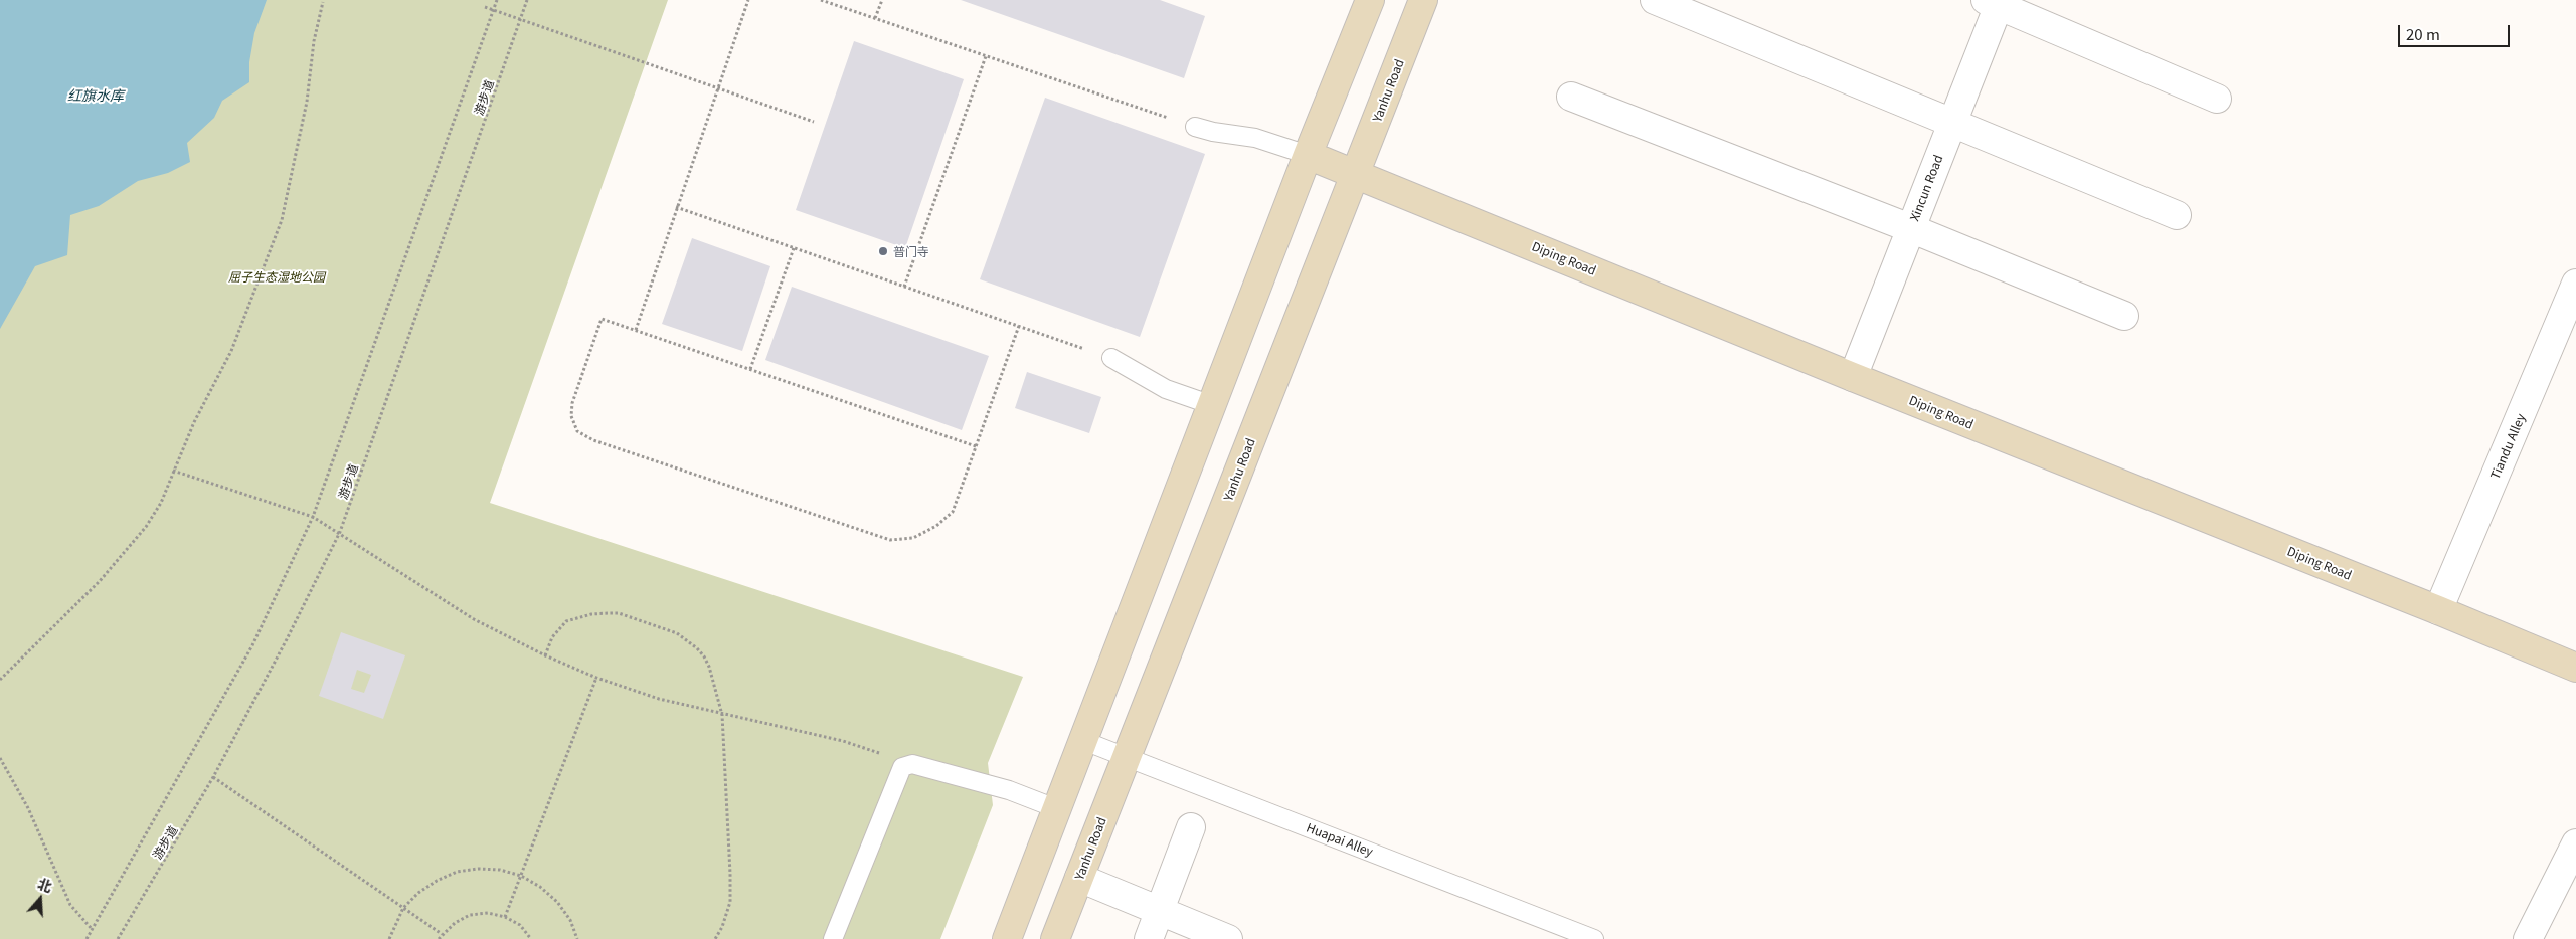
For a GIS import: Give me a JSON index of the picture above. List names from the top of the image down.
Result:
{
  "streets": {
    "main road": ["Yanhu Road", "Diping Road"],
    "street": ["Xincun Road", "Tiandu Alley"],
    "lane": ["Huapai Alley"],
    "path": ["游步道"]
  },
  "crossings": [
    ["Yanhu Road", "Diping Road"],
    ["Yanhu Road", "Huapai Alley"],
    ["Xincun Road", "Diping Road"],
    ["Diping Road", "Tiandu Alley"]
  ],
  "water": ["红旗水库"],
  "parks": ["屈子生态湿地公园"],
  "places": ["普门寺"],
  "scale_bar": "20 m",
  "north": "top"
}
